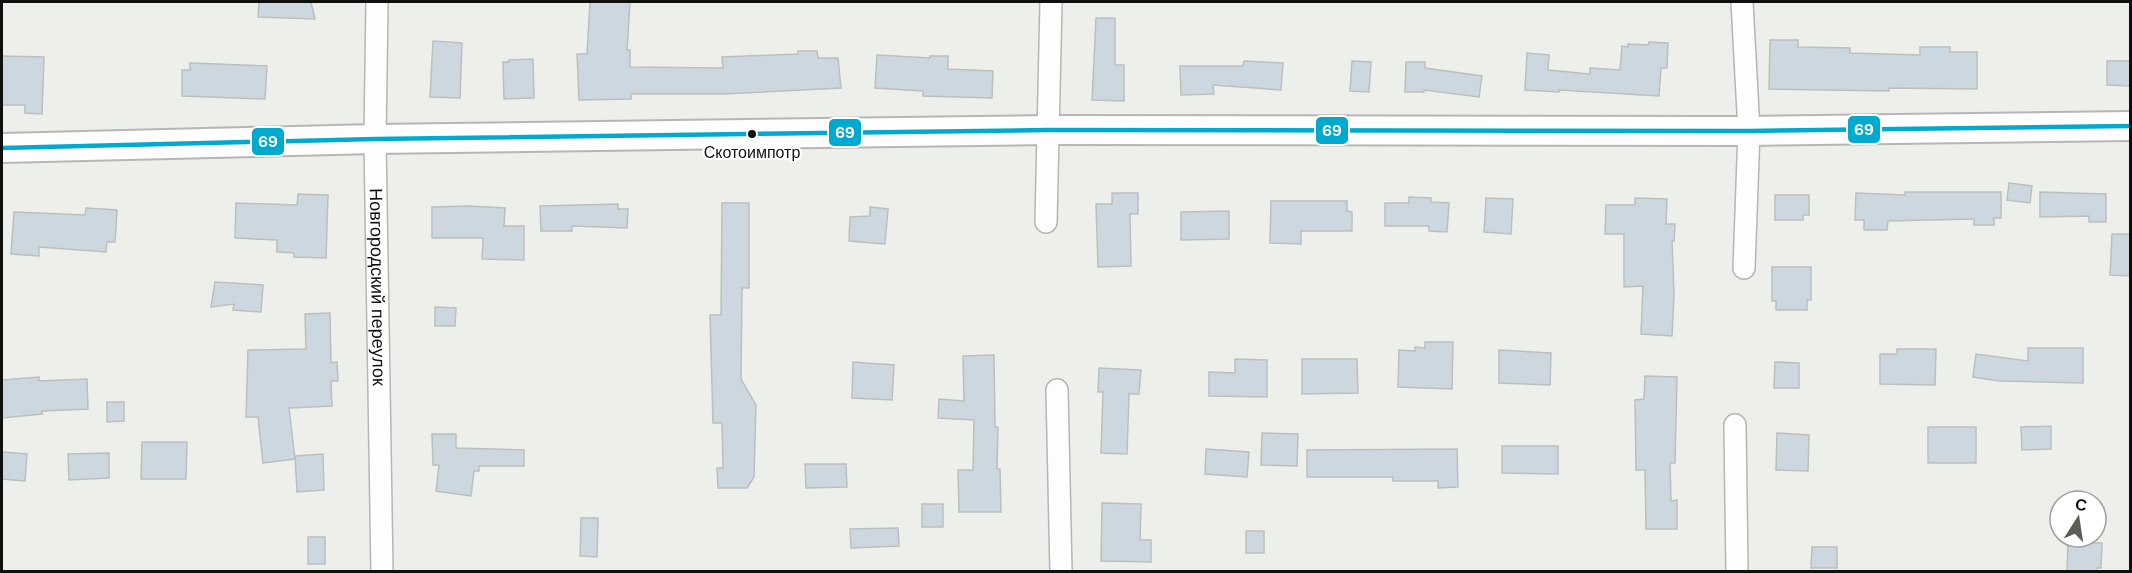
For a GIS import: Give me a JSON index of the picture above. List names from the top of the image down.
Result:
{
  "streets": {
    "street": ["Новгородский переулок"]
  },
  "places": ["Скотоимпотр"],
  "lines": ["transit line 69"],
  "north": "top"
}
